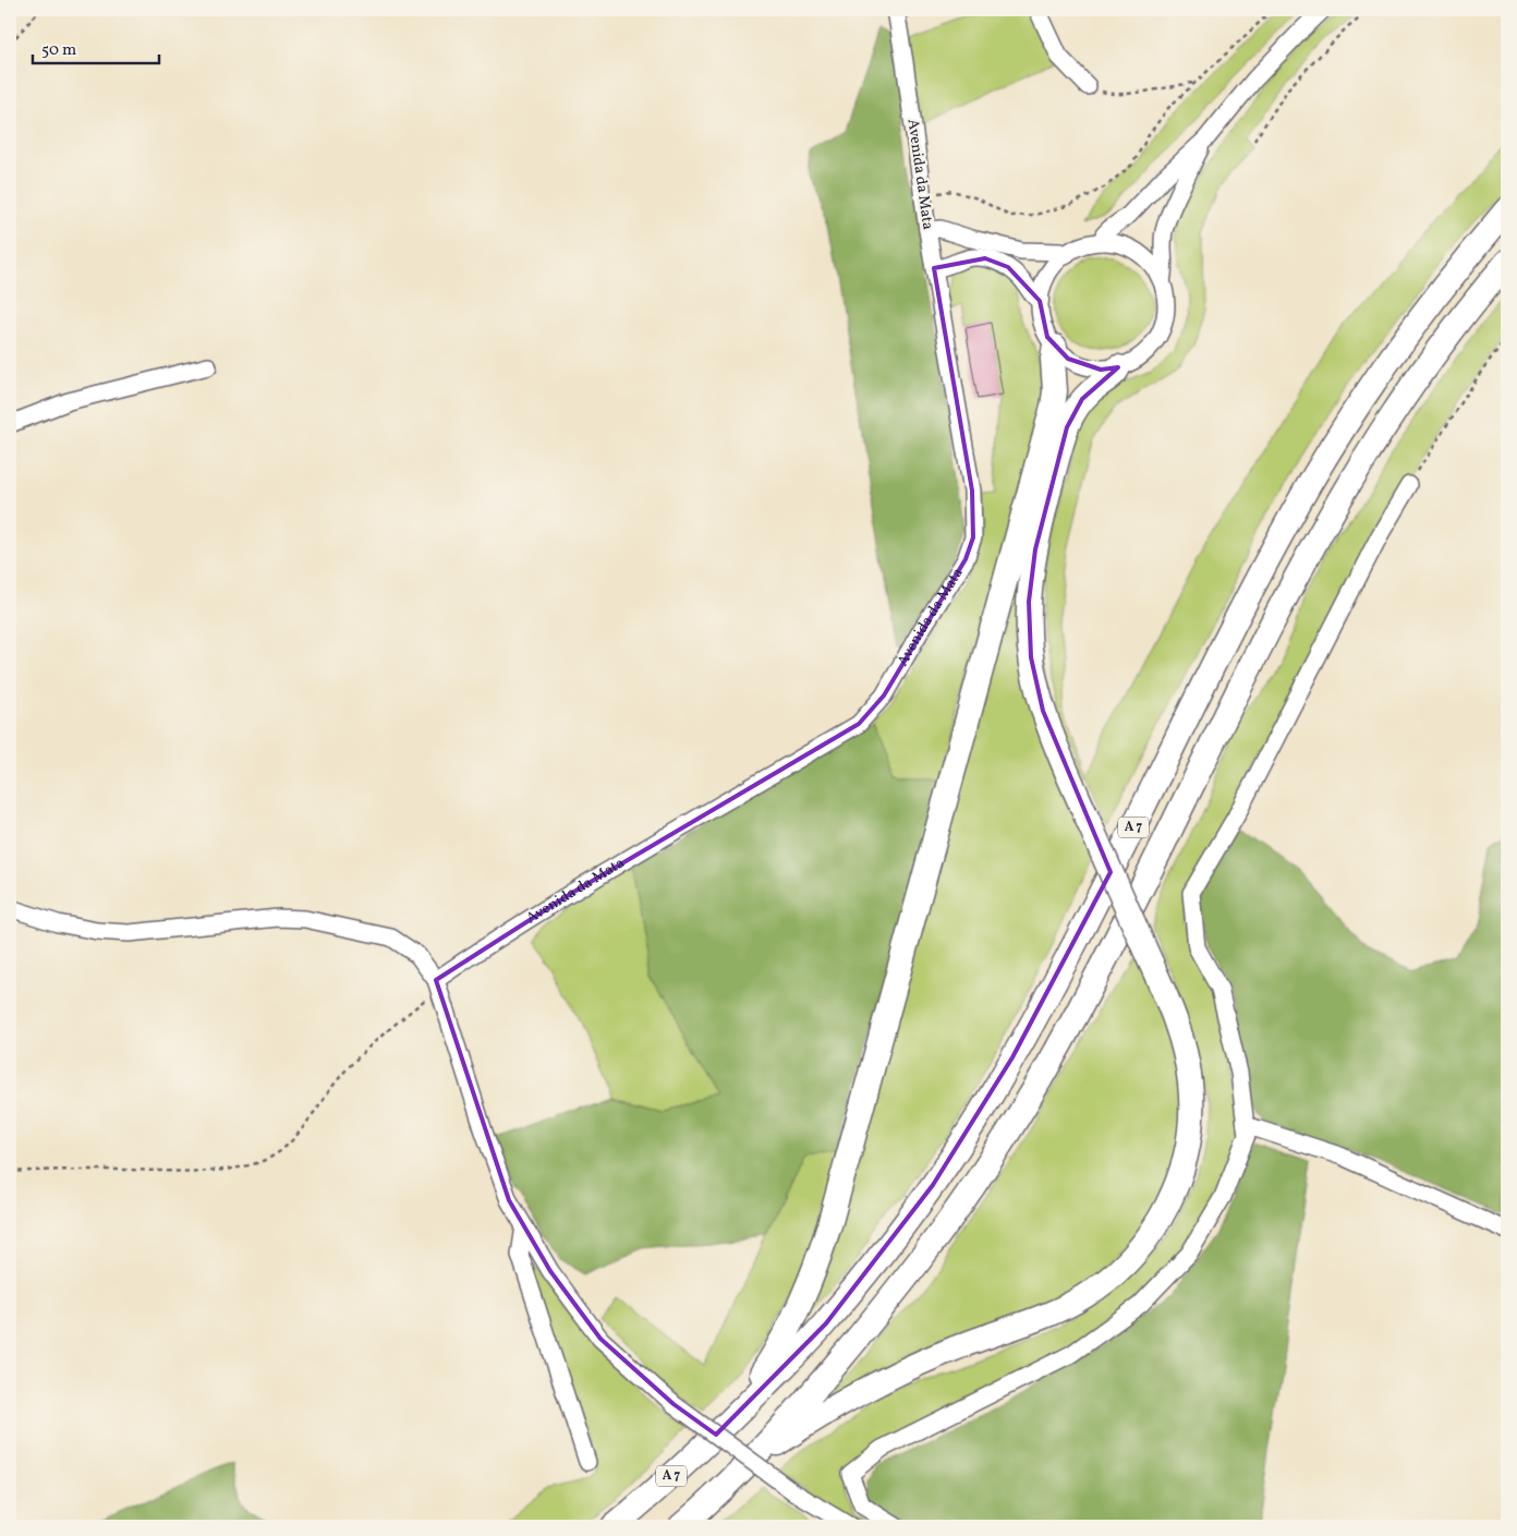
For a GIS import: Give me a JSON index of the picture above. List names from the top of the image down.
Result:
{
  "streets": {
    "highway": ["A 7"],
    "street": ["Avenida da Mata"]
  },
  "scale_bar": "50 m"
}
